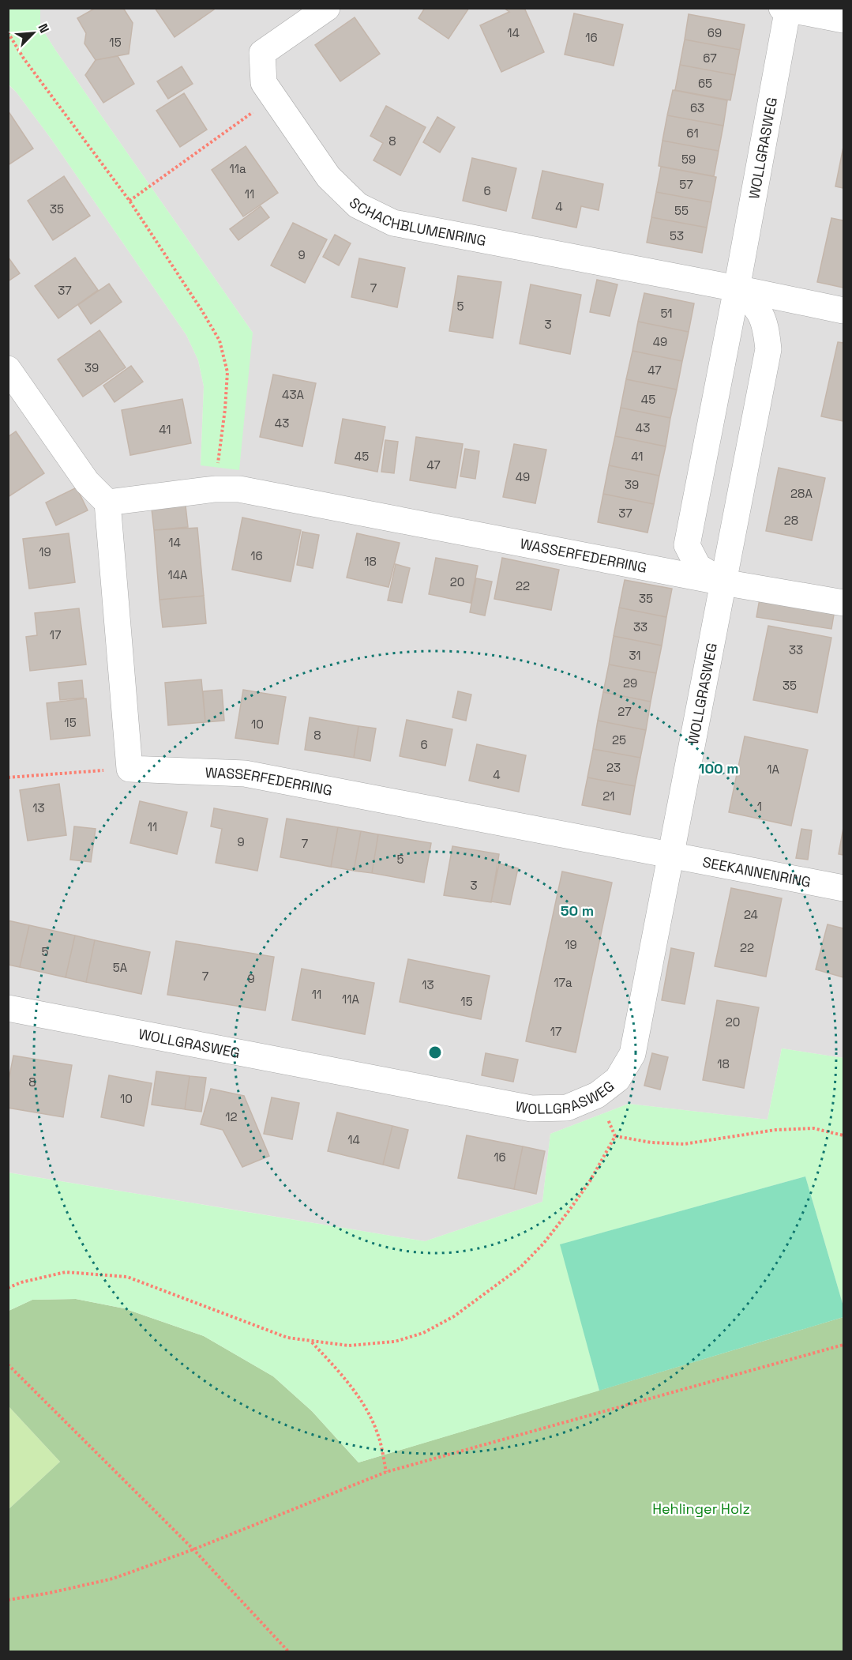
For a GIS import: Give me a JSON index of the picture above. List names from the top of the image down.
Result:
{
  "streets": {
    "street": [
      "WOLLGRASWEG",
      "SCHACHBLUMENRING",
      "WASSERFEDERRING",
      "SEEKANNENRING"
    ]
  },
  "crossings": [
    ["WOLLGRASWEG", "SCHACHBLUMENRING"],
    ["WOLLGRASWEG", "WASSERFEDERRING"],
    ["WOLLGRASWEG", "SEEKANNENRING"],
    ["WASSERFEDERRING", "SEEKANNENRING"]
  ],
  "parks": ["Hehlinger Holz"],
  "house_numbers": [
    "14",
    "69",
    "16",
    "15",
    "67",
    "65",
    "63",
    "61",
    "8",
    "59",
    "11a",
    "57",
    "6",
    "11",
    "4",
    "35",
    "55",
    "53",
    "9",
    "7",
    "37",
    "5",
    "51",
    "3",
    "49",
    "39",
    "47",
    "43A",
    "45",
    "43",
    "43",
    "41",
    "45",
    "41",
    "47",
    "49",
    "39",
    "28A",
    "37",
    "28",
    "14",
    "19",
    "16",
    "18",
    "14A",
    "20",
    "22",
    "35",
    "33",
    "17",
    "33",
    "31",
    "29",
    "35",
    "27",
    "15",
    "10",
    "8",
    "25",
    "6",
    "23",
    "1A",
    "4",
    "21",
    "1",
    "13",
    "11",
    "9",
    "7",
    "5",
    "3",
    "24",
    "19",
    "22",
    "5",
    "5A",
    "7",
    "9",
    "17a",
    "13",
    "11",
    "11A",
    "15",
    "20",
    "17",
    "18",
    "8",
    "10",
    "12",
    "14",
    "16"
  ],
  "north": "top right",
  "rings": ["100 m", "50 m"]
}
